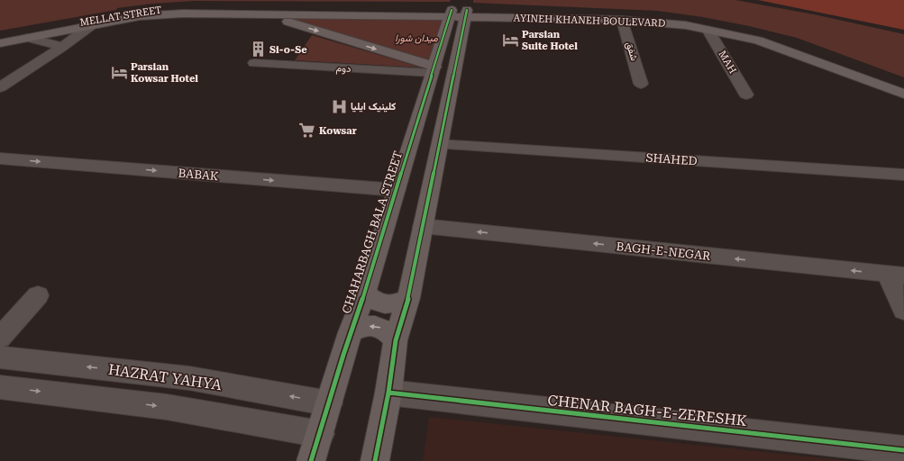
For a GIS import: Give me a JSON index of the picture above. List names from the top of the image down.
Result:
{
  "streets": {
    "main road": ["MELLAT STREET", "AYINEH KHANEH BOULEVARD", "CHAHARBAGH BALA STREET"],
    "street": [
      "شفق",
      "MAH",
      "دوم",
      "SHAHED",
      "BABAK",
      "BAGH-E-NEGAR",
      "HAZRAT YAHYA",
      "CHENAR BAGH-E-ZERESHK"
    ]
  },
  "crossings": [
    ["MELLAT STREET", "AYINEH KHANEH BOULEVARD"],
    ["MELLAT STREET", "CHAHARBAGH BALA STREET"],
    ["AYINEH KHANEH BOULEVARD", "شفق"],
    ["AYINEH KHANEH BOULEVARD", "MAH"],
    ["AYINEH KHANEH BOULEVARD", "CHAHARBAGH BALA STREET"],
    ["دوم", "CHAHARBAGH BALA STREET"],
    ["BABAK", "CHAHARBAGH BALA STREET"],
    ["CHAHARBAGH BALA STREET", "HAZRAT YAHYA"]
  ],
  "one_way": ["BABAK", "BAGH-E-NEGAR"],
  "parks": ["میدان شورا"],
  "places": {
    "hotel": ["Parsian Suite Hotel", "Parsian Kowsar Hotel"],
    "building": ["Si-o-Se"],
    "hospital": ["کلینیک ایلیا"],
    "supermarket": ["Kowsar"]
  }
}
